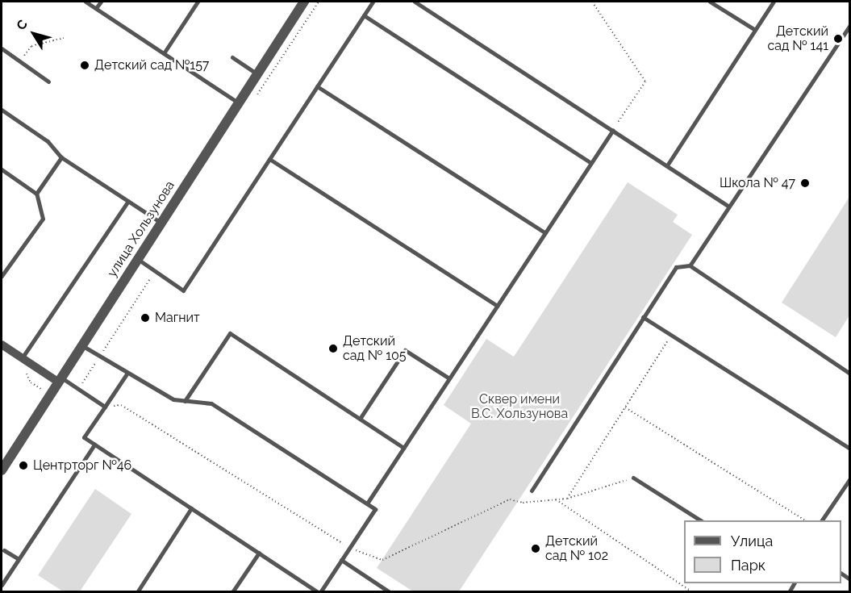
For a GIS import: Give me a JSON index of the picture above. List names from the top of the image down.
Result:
{
  "streets": {
    "street": ["улица Хользунова"]
  },
  "parks": ["Сквер имени В.С. Хользунова"],
  "places": [
    "Детский сад № 141",
    "Детский сад №157",
    "Школа № 47",
    "Магнит",
    "Детский сад № 105",
    "Центрторг №46",
    "Детский сад № 102"
  ],
  "legend": ["Улица", "Парк"],
  "north": "top left"
}
